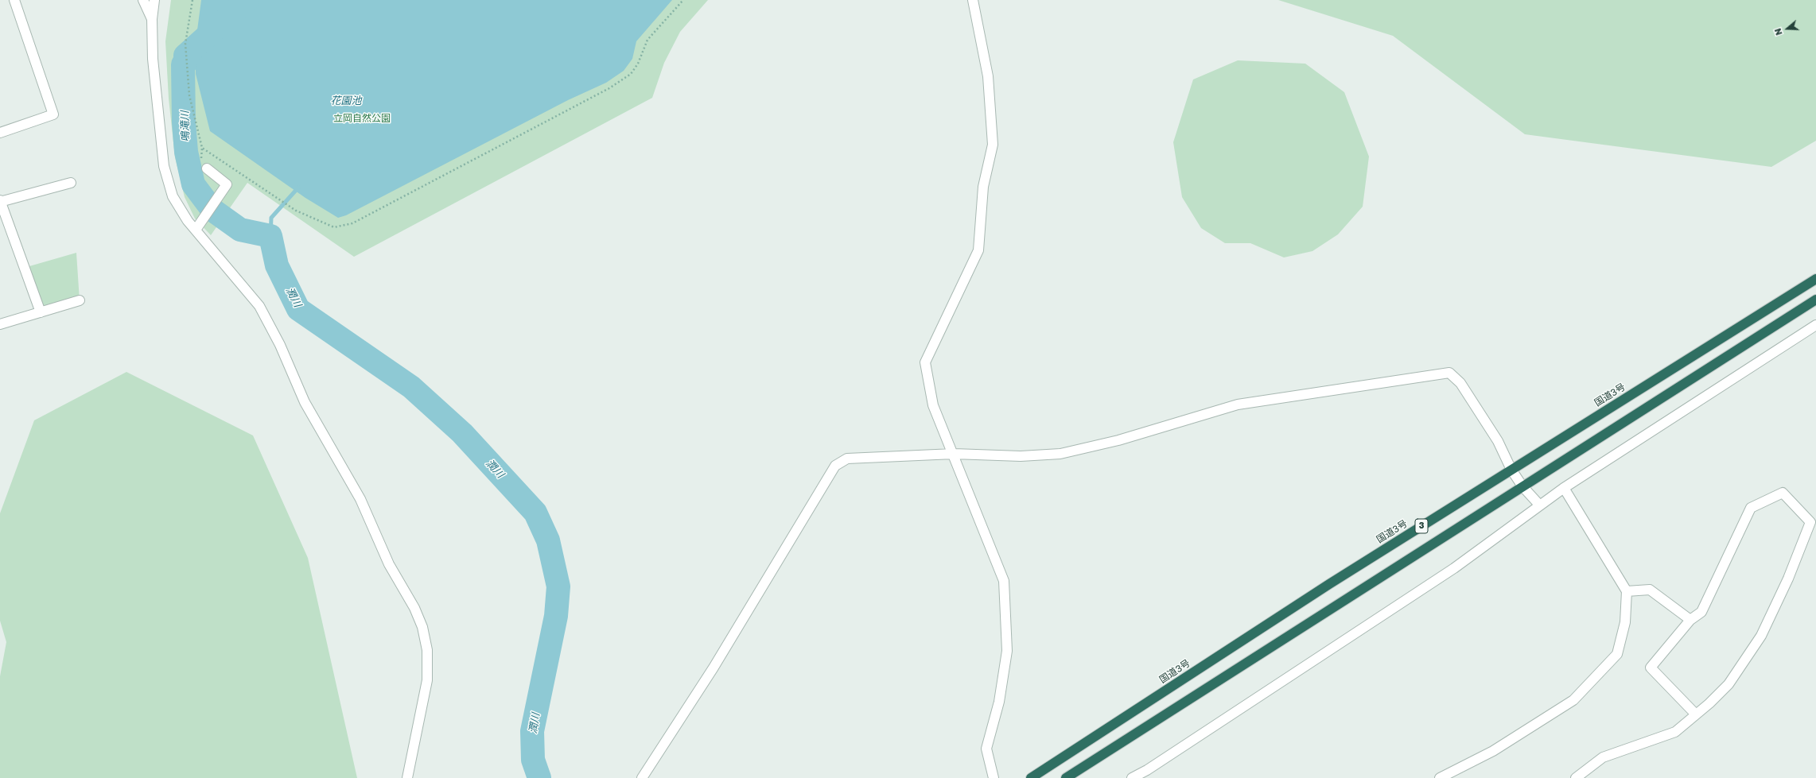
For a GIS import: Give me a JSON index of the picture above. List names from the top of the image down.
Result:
{
  "streets": {
    "highway": ["国道3号", "3"]
  },
  "water": ["花園池", "鳴滝川", "潤川"],
  "parks": ["立岡自然公園"],
  "north": "left"
}
